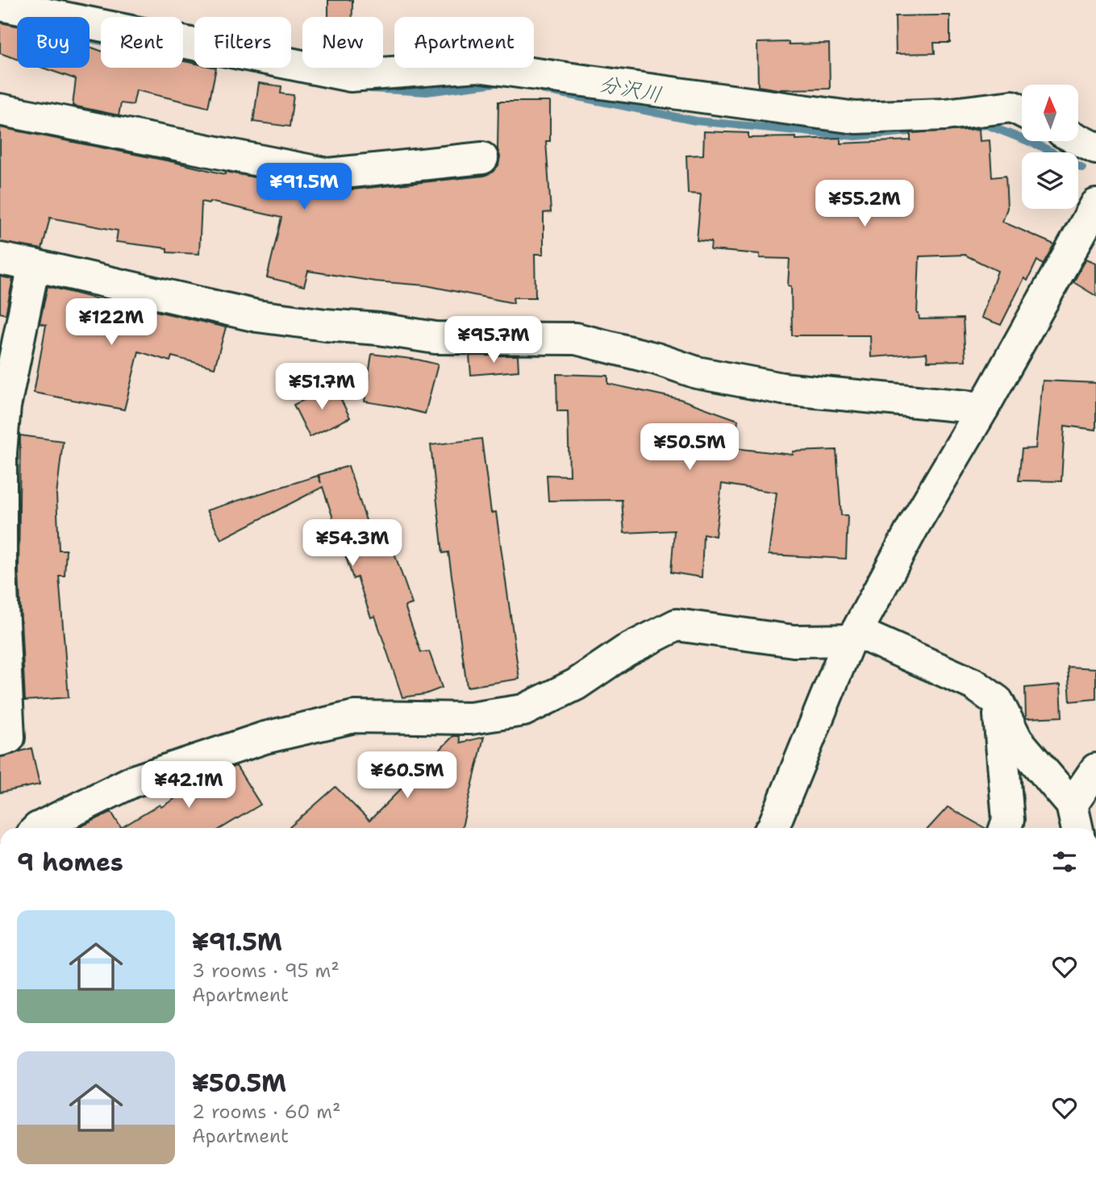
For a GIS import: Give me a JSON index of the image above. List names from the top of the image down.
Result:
{
  "water": ["分沢川"],
  "north": "top",
  "page": {
    "chip": [
      "Buy",
      "Rent",
      "Filters",
      "New",
      "Apartment"
    ],
    "price": [
      "¥91.5M",
      "¥55.2M",
      "¥122M",
      "¥95.7M",
      "¥51.7M",
      "¥50.5M",
      "¥54.3M",
      "¥60.5M",
      "¥42.1M"
    ],
    "heading": "9 homes",
    "list": [
      {
        "name": "¥91.5M",
        "note": "3 rooms · 95 m² · Apartment"
      },
      {
        "name": "¥50.5M",
        "note": "2 rooms · 60 m² · Apartment"
      }
    ]
  }
}
